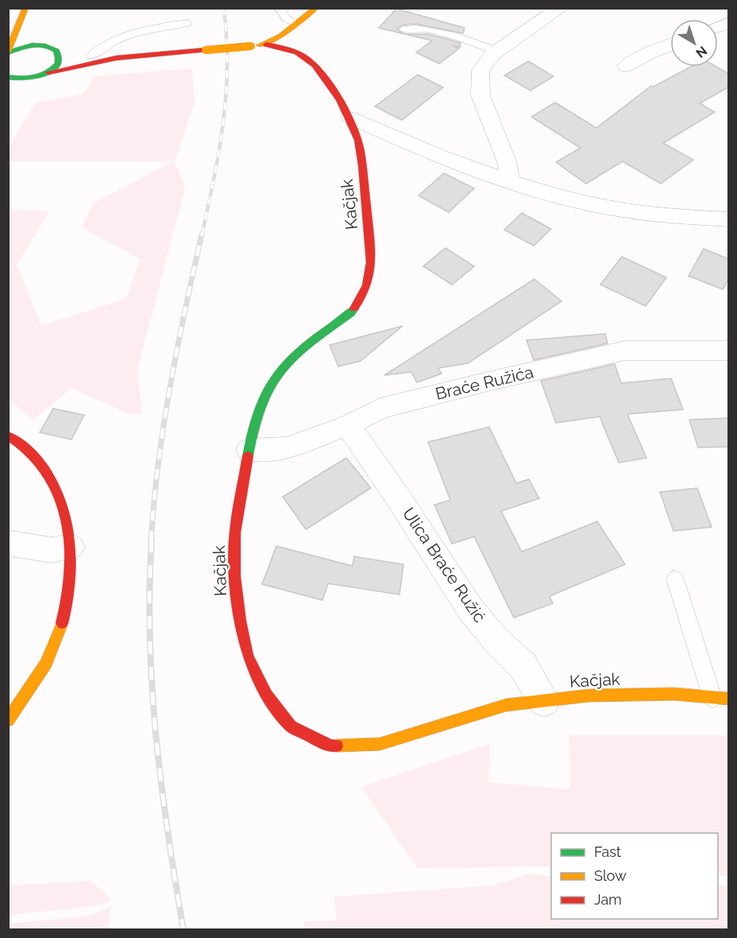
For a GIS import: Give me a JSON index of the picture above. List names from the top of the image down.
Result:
{
  "streets": {
    "main road": ["Kačjak"],
    "street": ["Braće Ružića", "Ulica Braće Ružić"]
  },
  "crossings": [
    ["Kačjak", "Braće Ružića"],
    ["Kačjak", "Ulica Braće Ružić"],
    ["Braće Ružića", "Ulica Braće Ružić"]
  ],
  "legend": ["Fast", "Slow", "Jam"],
  "north": "bottom right"
}
